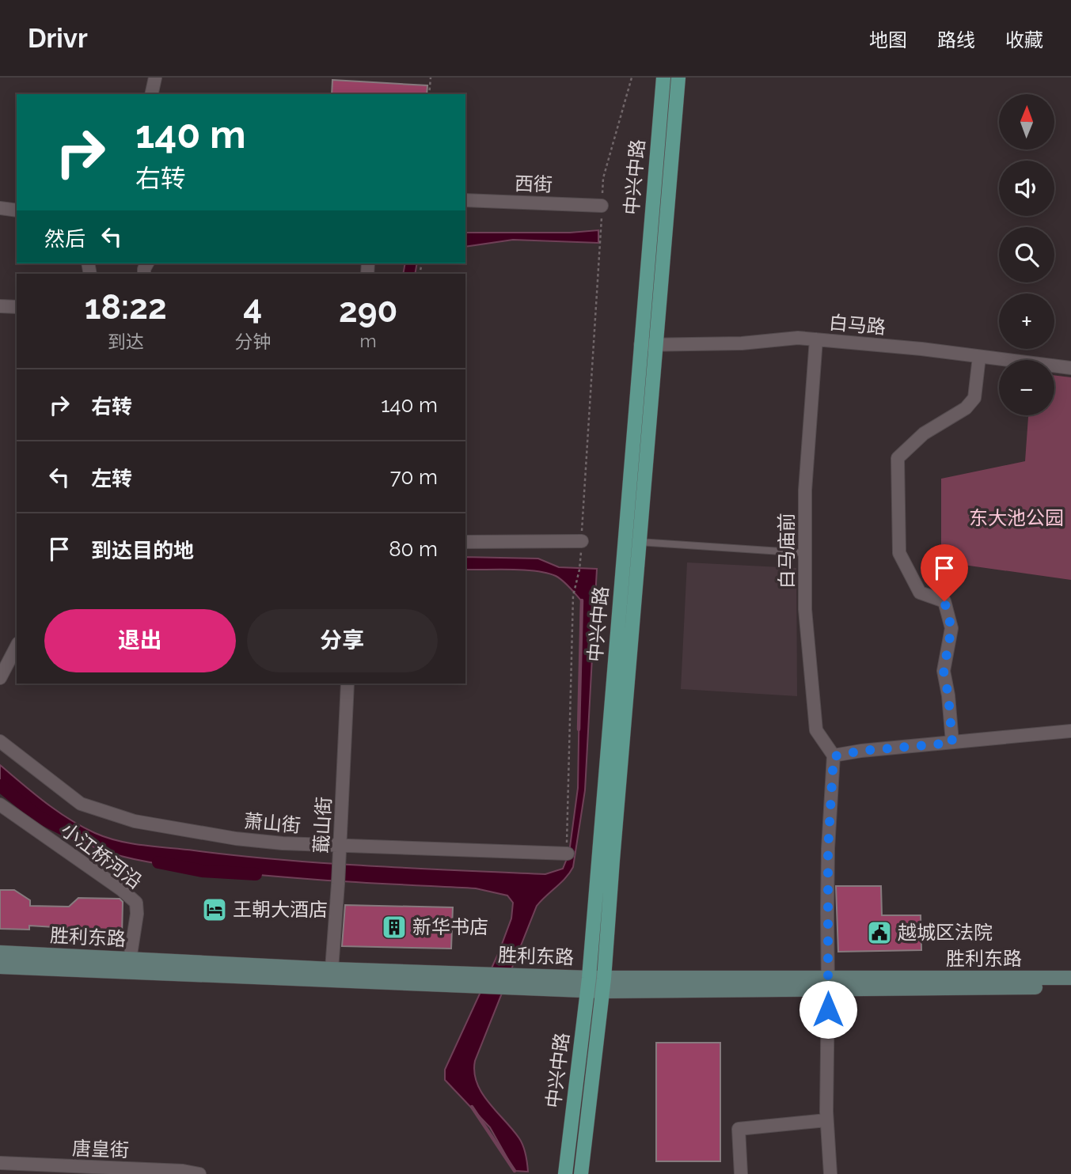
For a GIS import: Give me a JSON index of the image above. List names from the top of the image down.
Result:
{
  "streets": {
    "main road": ["中兴中路", "胜利东路"],
    "street": [
      "西街",
      "白马路",
      "白马庙前",
      "萧山街",
      "蕺山街",
      "小江桥河沿",
      "唐皇街"
    ]
  },
  "crossings": [
    ["中兴中路", "白马路"],
    ["中兴中路", "胜利东路"],
    ["白马路", "白马庙前"],
    ["萧山街", "蕺山街"],
    ["蕺山街", "胜利东路"],
    ["小江桥河沿", "胜利东路"]
  ],
  "parks": ["东大池公园"],
  "places": {
    "hotel": ["王朝大酒店"],
    "building": ["新华书店"],
    "public building": ["越城区法院"]
  },
  "north": "top",
  "page": {
    "header": "Drivr",
    "nav": ["地图", "路线", "收藏"],
    "map_buttons": ["+", "−"],
    "turn": ["140 m", "右转"],
    "then": "然后",
    "eta": [
      "18:22",
      "到达",
      "4",
      "分钟",
      "290",
      "m"
    ],
    "list": [
      {
        "name": "右转",
        "value": "140 m"
      },
      {
        "name": "左转",
        "value": "70 m"
      },
      {
        "name": "到达目的地",
        "value": "80 m"
      }
    ],
    "buttons": ["退出", "分享"]
  }
}
